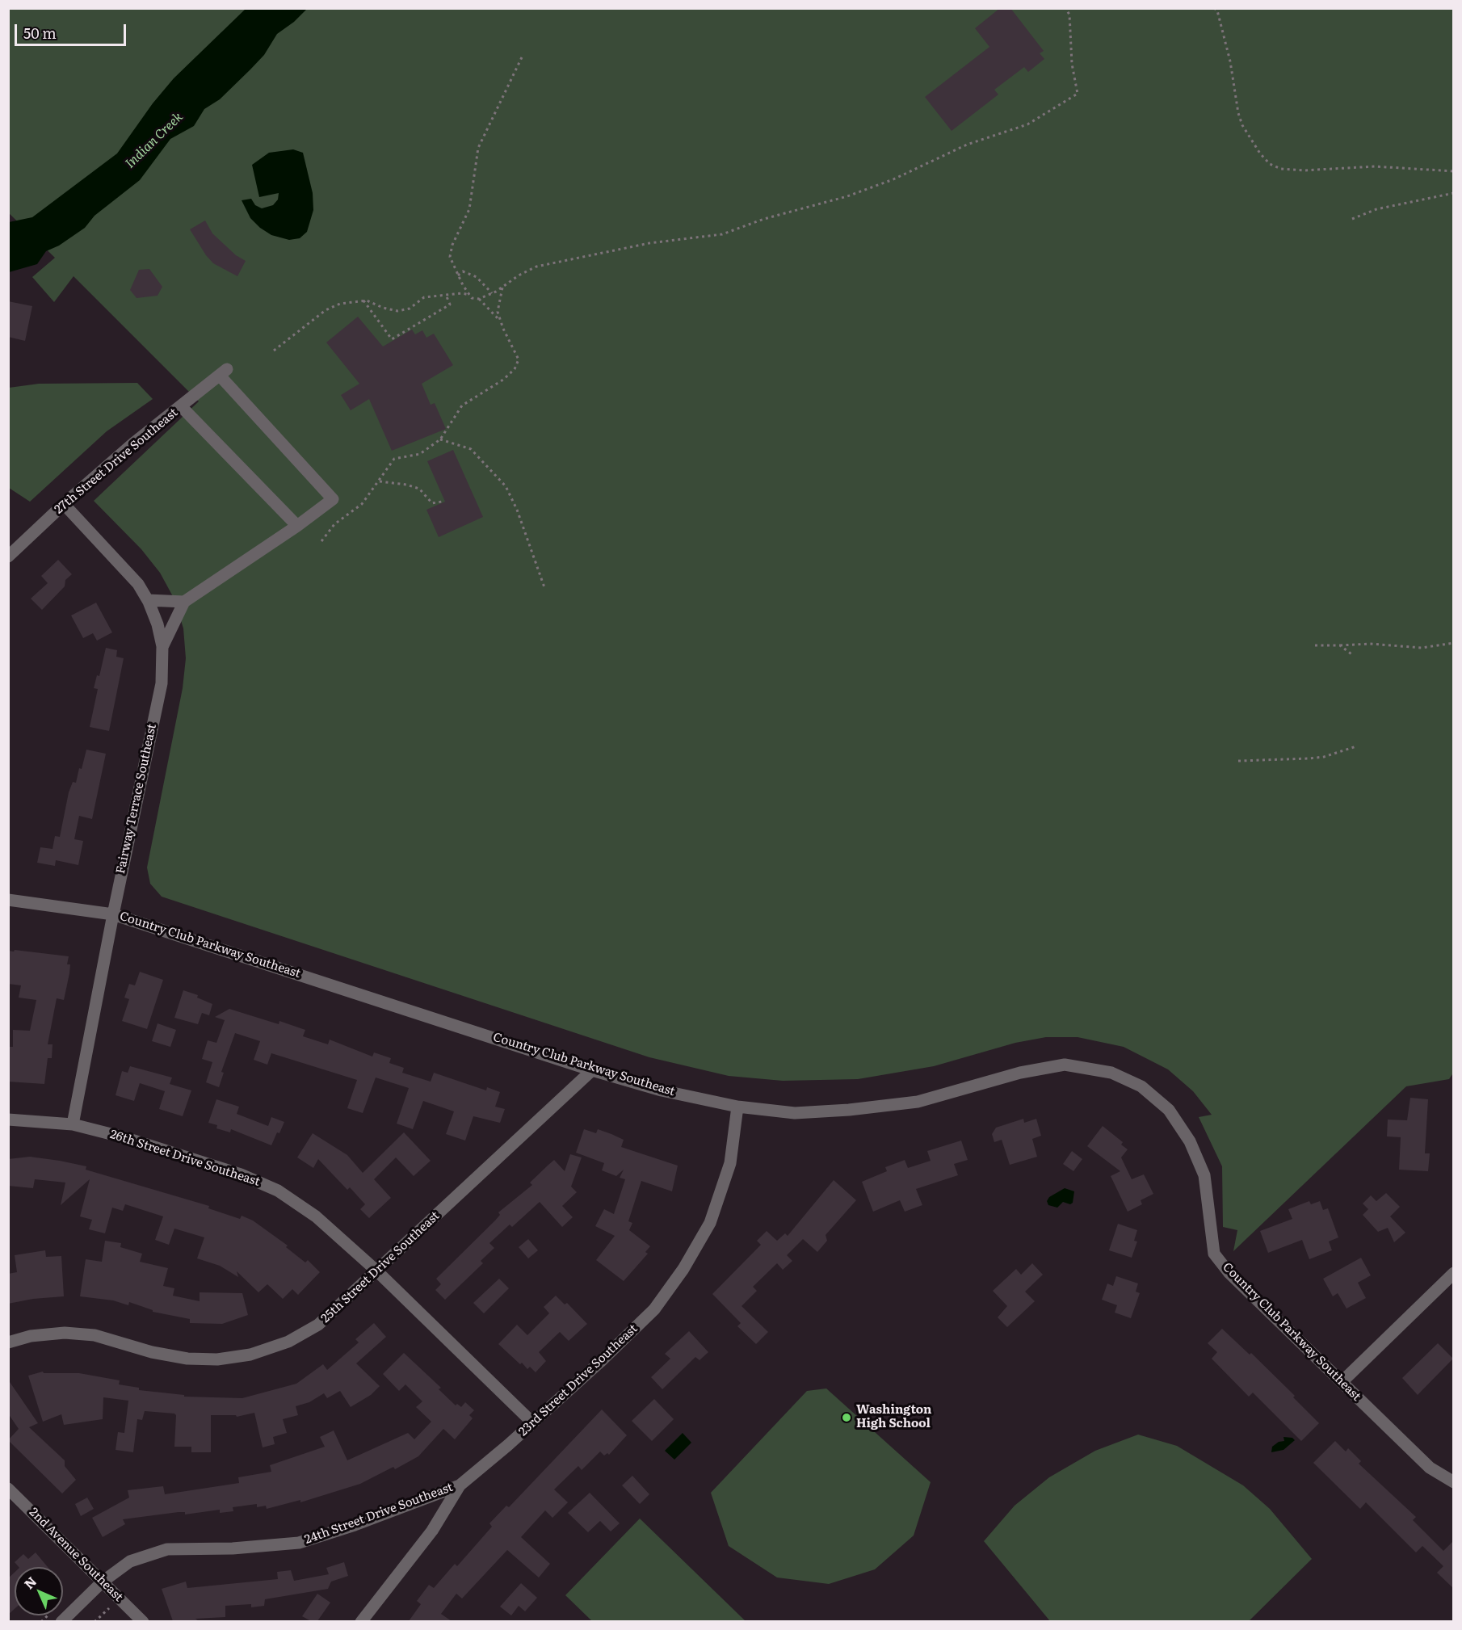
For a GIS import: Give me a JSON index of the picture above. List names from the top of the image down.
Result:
{
  "streets": {
    "street": [
      "27th Street Drive Southeast",
      "Fairway Terrace Southeast",
      "Country Club Parkway Southeast",
      "26th Street Drive Southeast",
      "25th Street Drive Southeast",
      "23rd Street Drive Southeast",
      "24th Street Drive Southeast",
      "2nd Avenue Southeast"
    ]
  },
  "crossings": [
    ["27th Street Drive Southeast", "Fairway Terrace Southeast"],
    ["Fairway Terrace Southeast", "Country Club Parkway Southeast"],
    ["Fairway Terrace Southeast", "26th Street Drive Southeast"],
    ["Country Club Parkway Southeast", "25th Street Drive Southeast"],
    ["Country Club Parkway Southeast", "23rd Street Drive Southeast"],
    ["26th Street Drive Southeast", "25th Street Drive Southeast"],
    ["26th Street Drive Southeast", "23rd Street Drive Southeast"],
    ["23rd Street Drive Southeast", "24th Street Drive Southeast"],
    ["24th Street Drive Southeast", "2nd Avenue Southeast"]
  ],
  "water": ["Indian Creek"],
  "places": ["Washington High School"],
  "scale_bar": "50 m",
  "north": "top left"
}
